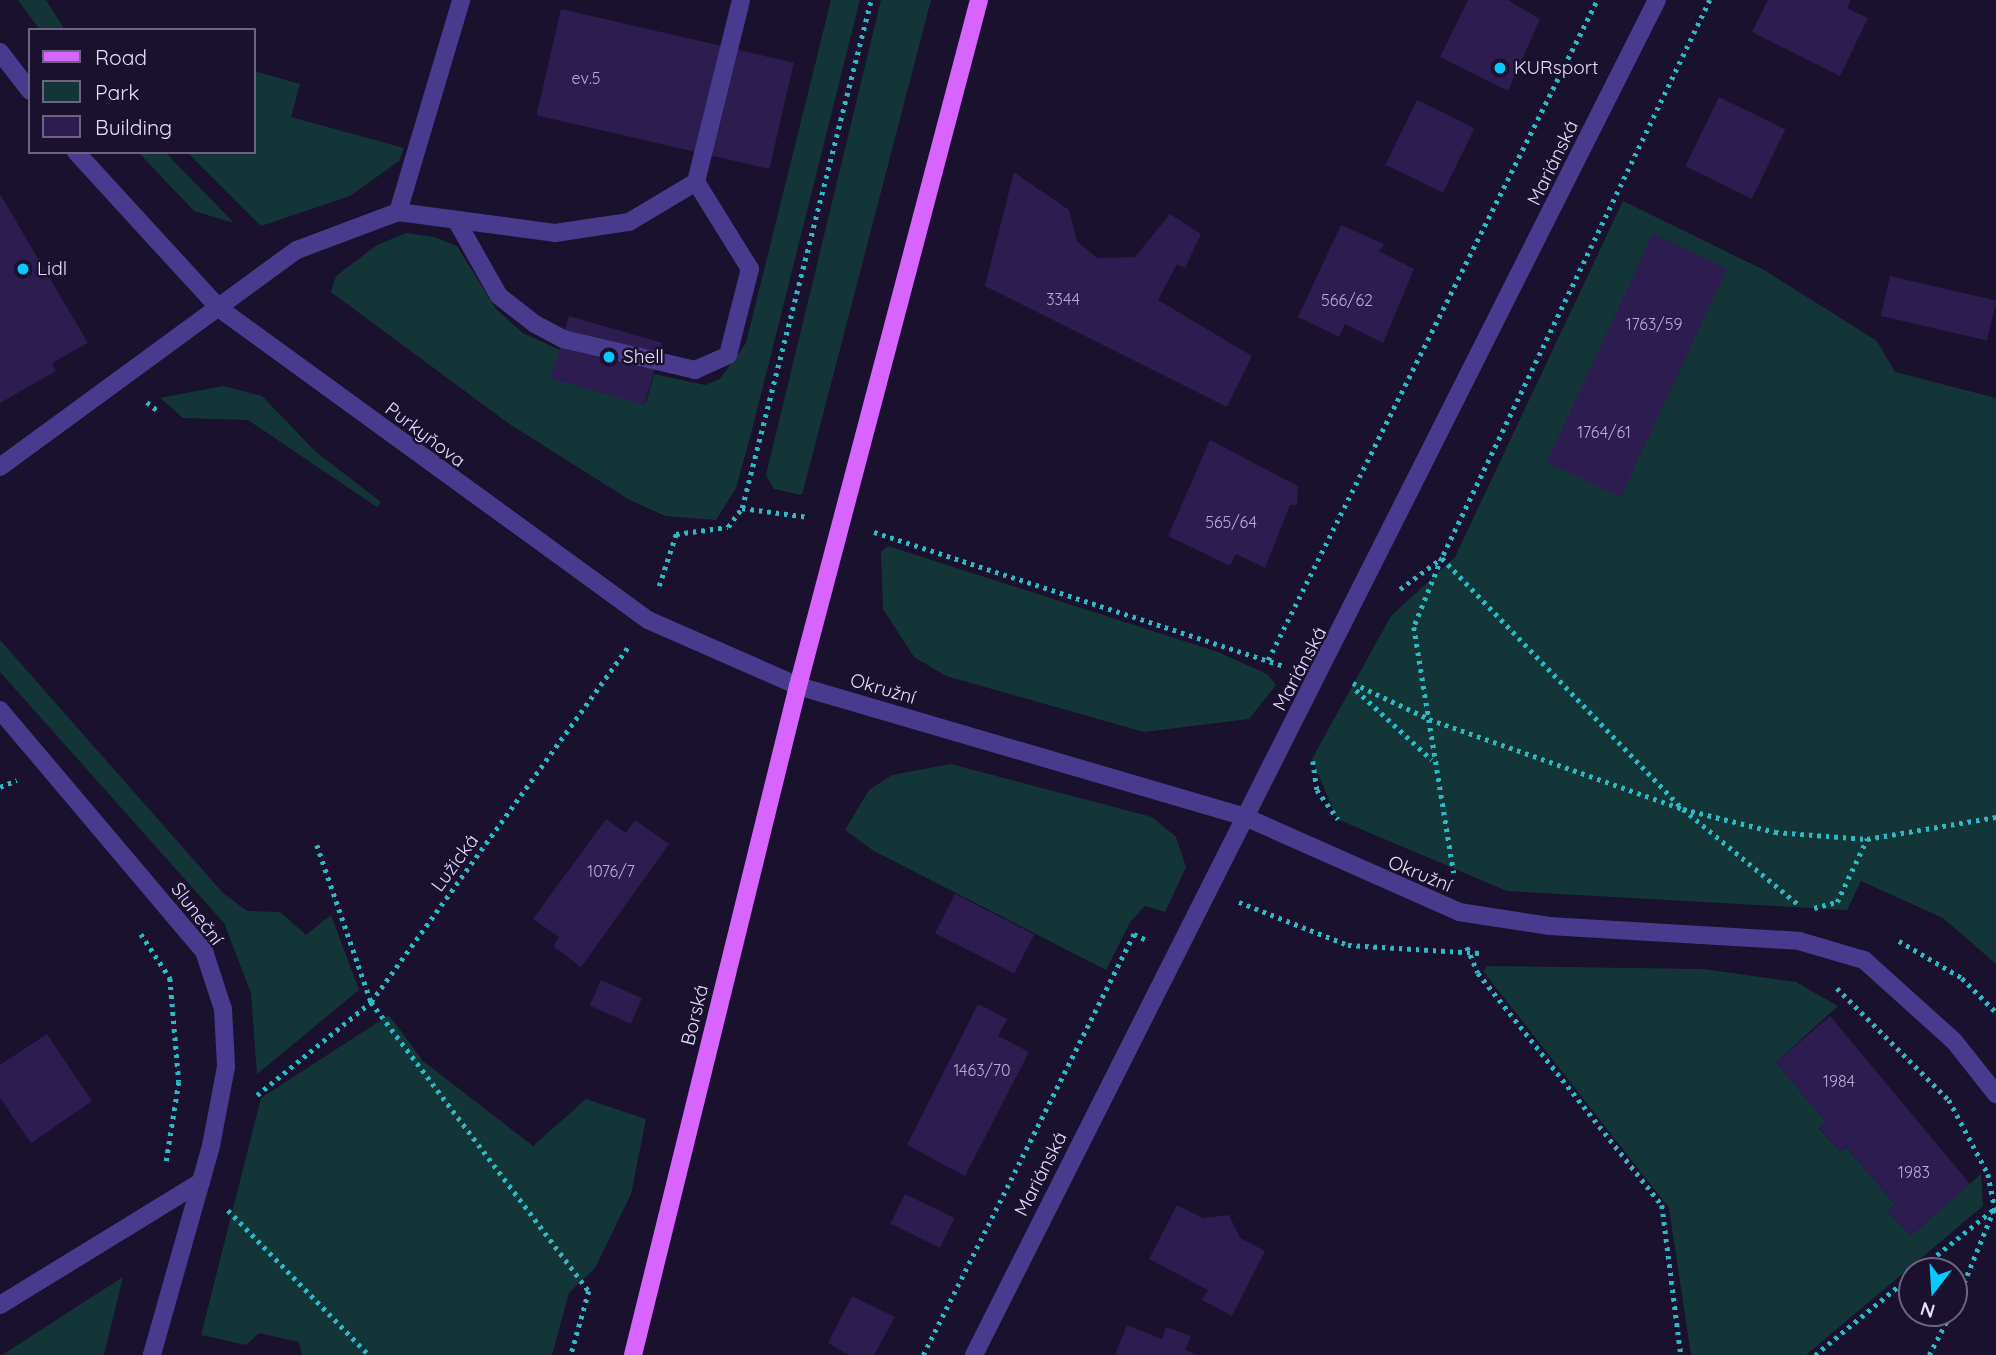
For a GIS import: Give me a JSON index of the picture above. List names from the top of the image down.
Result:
{
  "streets": {
    "main road": ["Borská"],
    "street": [
      "Mariánská",
      "Purkyňova",
      "Okružní",
      "Sluneční"
    ],
    "path": ["Lužická"]
  },
  "crossings": [
    ["Mariánská", "Okružní"],
    ["Purkyňova", "Okružní"],
    ["Purkyňova", "Lužická"],
    ["Purkyňova", "Borská"],
    ["Okružní", "Borská"]
  ],
  "places": ["KURsport", "Lidl", "Shell"],
  "house_numbers": [
    "ev.5",
    "3344",
    "566/62",
    "1763/59",
    "1764/61",
    "565/64",
    "1076/7",
    "1463/70",
    "1984",
    "1983"
  ],
  "legend": ["Road", "Park", "Building"],
  "north": "bottom"
}
